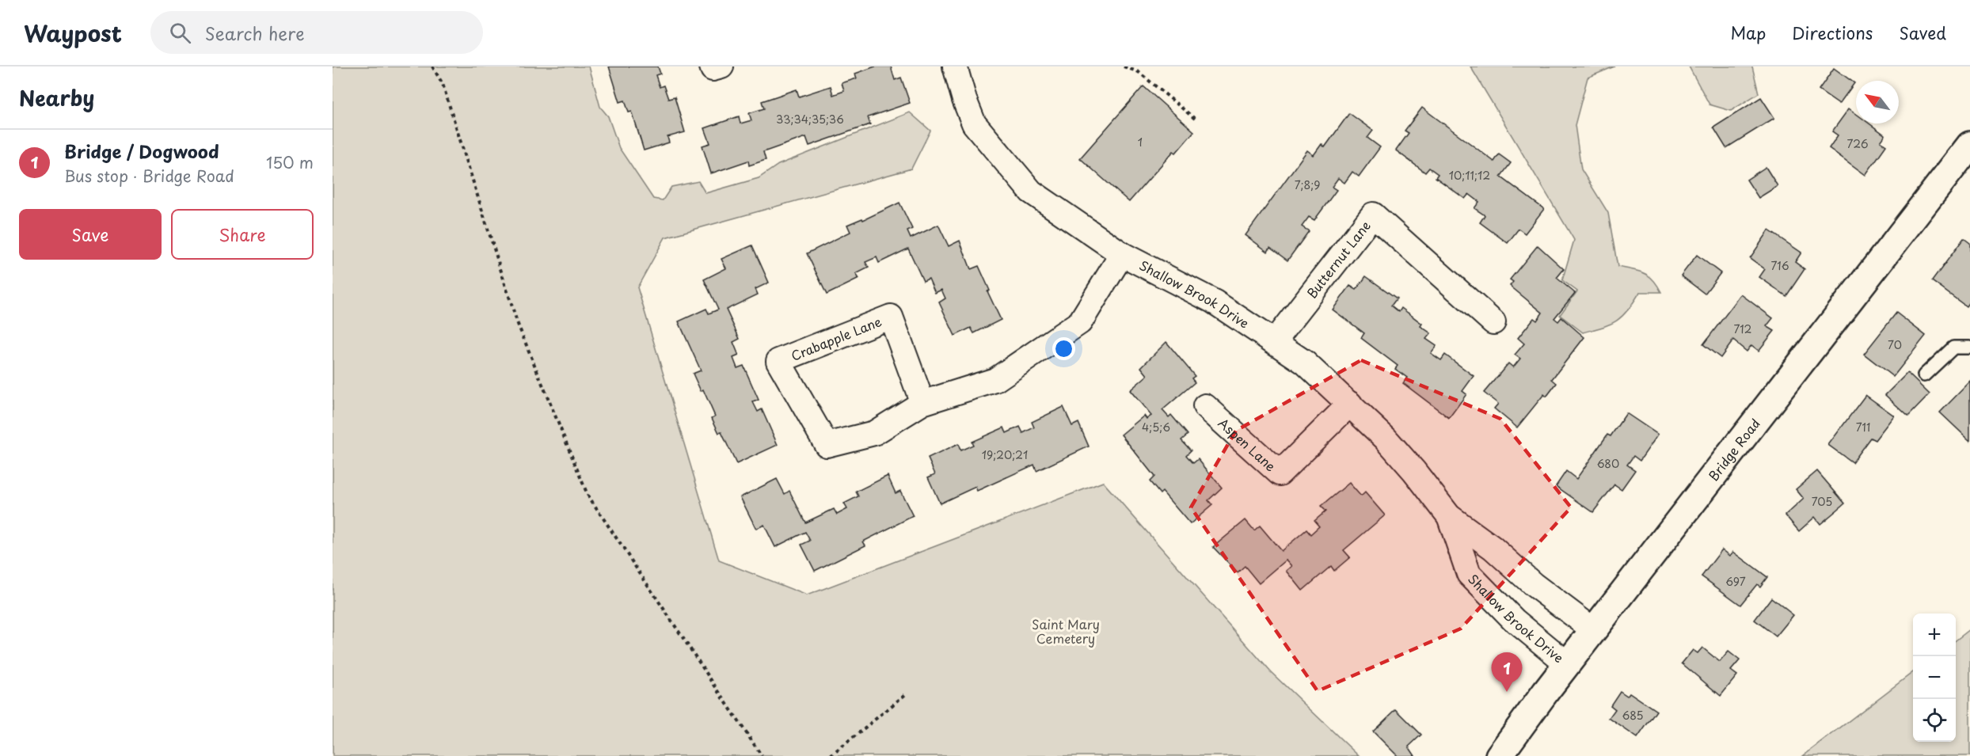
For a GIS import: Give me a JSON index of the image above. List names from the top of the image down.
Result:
{
  "streets": {
    "main road": ["Bridge Road"],
    "street": [
      "Butternut Lane",
      "Shallow Brook Drive",
      "Crabapple Lane",
      "Aspen Lane"
    ]
  },
  "crossings": [
    ["Butternut Lane", "Shallow Brook Drive"],
    ["Shallow Brook Drive", "Crabapple Lane"],
    ["Shallow Brook Drive", "Aspen Lane"],
    ["Shallow Brook Drive", "Bridge Road"]
  ],
  "parks": ["Saint Mary Cemetery"],
  "house_numbers": [
    "33;34;35;36",
    "1",
    "726",
    "10;11;12",
    "7;8;9",
    "716",
    "712",
    "70",
    "4;5;6",
    "711",
    "19;20;21",
    "680",
    "705",
    "697",
    "685"
  ],
  "north": "top left",
  "page": {
    "header": "Waypost",
    "search": "Search here",
    "nav": ["Map", "Directions", "Saved"],
    "heading": "Nearby",
    "list": [
      {
        "mark": "1",
        "name": "Bridge / Dogwood",
        "note": "Bus stop · Bridge Road",
        "value": "150 m"
      }
    ],
    "buttons": ["Save", "Share"],
    "map_buttons": ["+", "−"],
    "pins": "1"
  }
}
